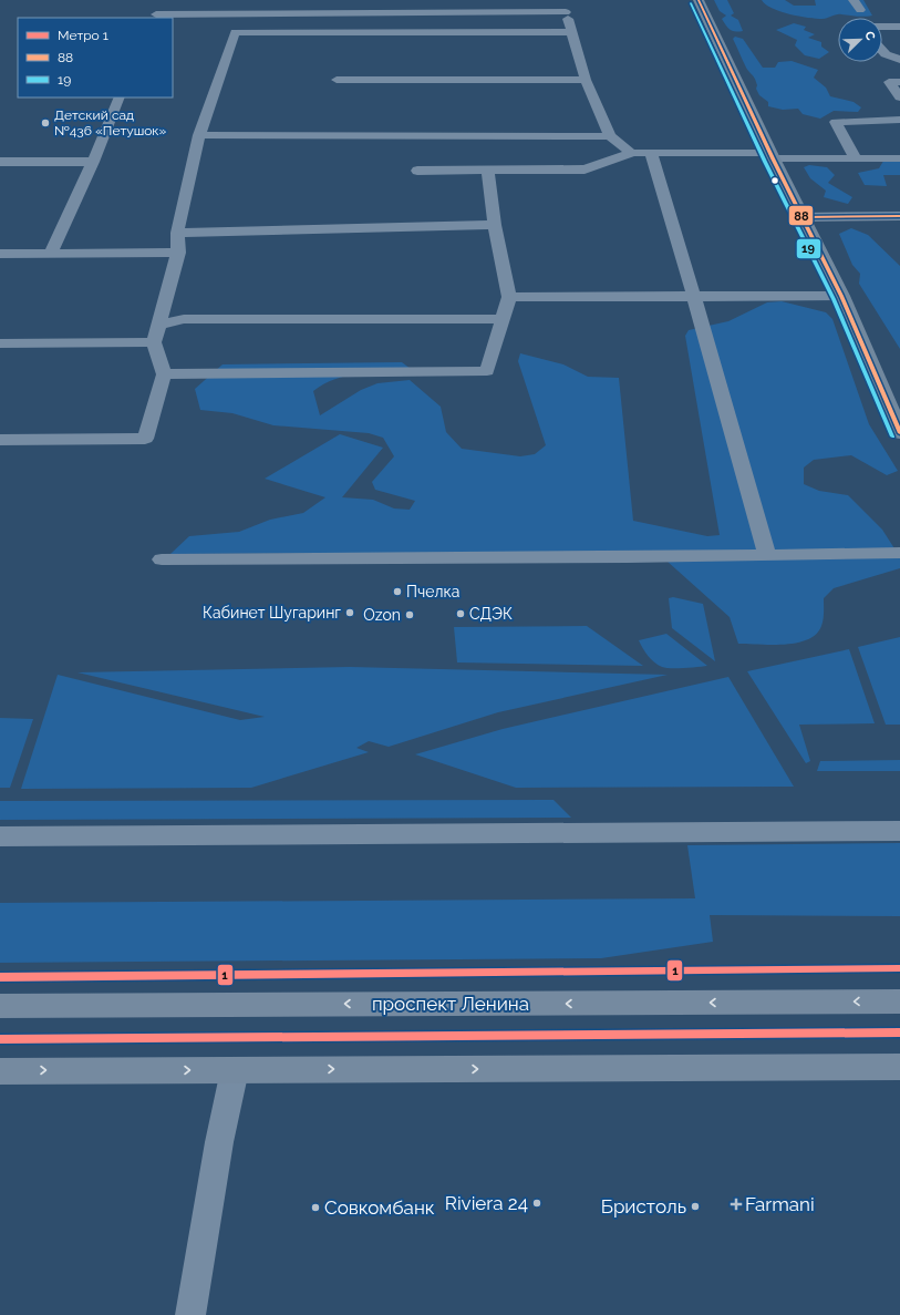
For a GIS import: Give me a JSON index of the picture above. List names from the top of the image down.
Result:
{
  "streets": {
    "main road": ["проспект Ленина"]
  },
  "places": {
    "other": [
      "Детский сад №436 «Петушок»",
      "Пчелка",
      "Кабинет Шугаринг",
      "СДЭК",
      "Ozon",
      "Riviera 24",
      "Бристоль",
      "Совкомбанк"
    ],
    "health": ["Farmani"]
  },
  "lines": ["transit line 88", "transit line 19", "metro line 1"],
  "legend": ["Метро 1", "88", "19"],
  "north": "top right"
}
